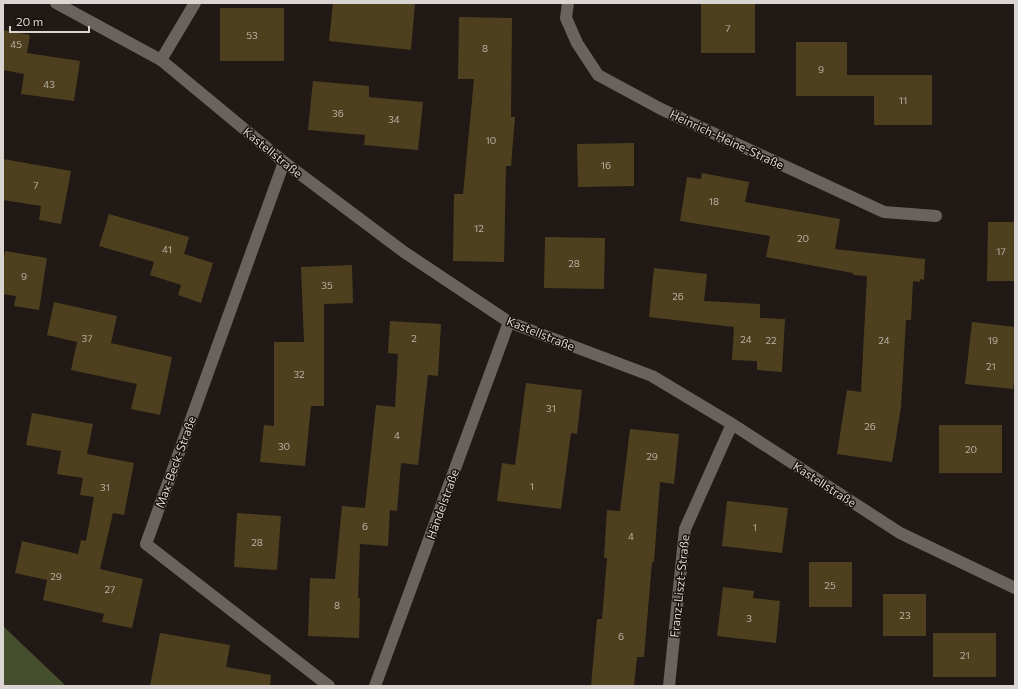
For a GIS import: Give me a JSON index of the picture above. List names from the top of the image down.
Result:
{
  "streets": {
    "street": [
      "Heinrich-Heine-Straße",
      "Kastellstraße",
      "Max-Beck-Straße",
      "Händelstraße",
      "Franz-Liszt-Straße"
    ]
  },
  "crossings": [
    ["Kastellstraße", "Max-Beck-Straße"],
    ["Kastellstraße", "Händelstraße"],
    ["Kastellstraße", "Franz-Liszt-Straße"]
  ],
  "house_numbers": [
    "7",
    "53",
    "45",
    "8",
    "9",
    "43",
    "11",
    "36",
    "34",
    "10",
    "16",
    "7",
    "18",
    "12",
    "20",
    "41",
    "17",
    "28",
    "9",
    "35",
    "26",
    "37",
    "2",
    "24",
    "22",
    "24",
    "19",
    "21",
    "32",
    "31",
    "26",
    "4",
    "30",
    "20",
    "29",
    "1",
    "31",
    "6",
    "1",
    "4",
    "28",
    "29",
    "25",
    "27",
    "8",
    "23",
    "3",
    "6",
    "21"
  ],
  "scale_bar": "20 m"
}
